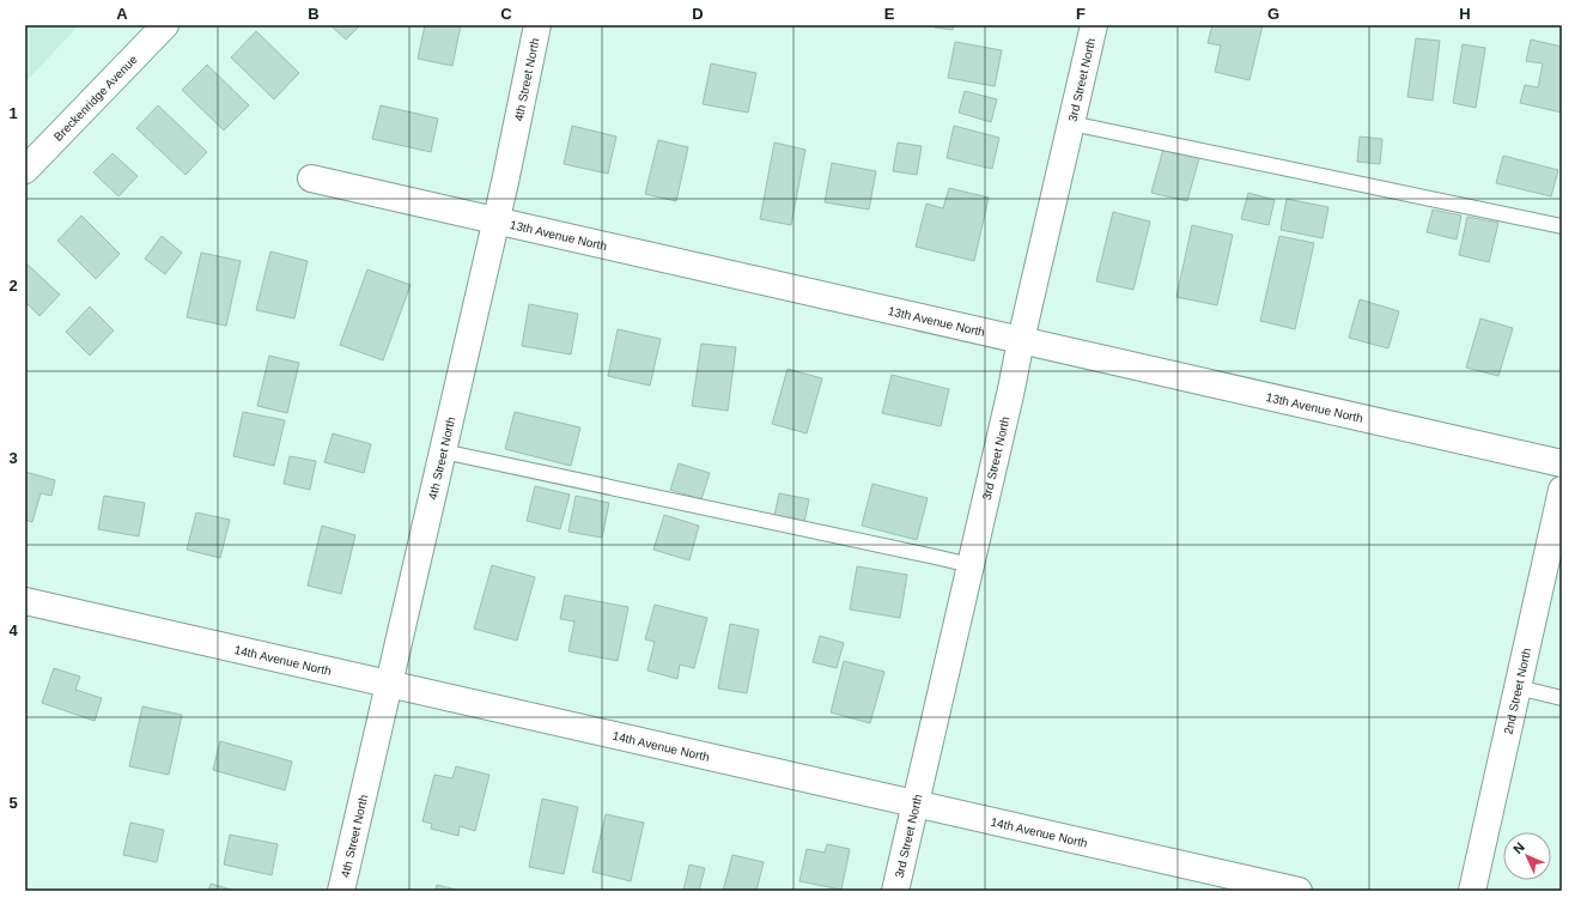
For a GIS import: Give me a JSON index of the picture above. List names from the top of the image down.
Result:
{
  "streets": {
    "street": [
      "4th Street North",
      "3rd Street North",
      "Breckenridge Avenue",
      "13th Avenue North",
      "14th Avenue North",
      "2nd Street North"
    ]
  },
  "crossings": [
    ["4th Street North", "13th Avenue North"],
    ["4th Street North", "14th Avenue North"],
    ["3rd Street North", "13th Avenue North"],
    ["3rd Street North", "14th Avenue North"]
  ],
  "north": "top left",
  "grid": {
    "columns": [
      "A",
      "B",
      "C",
      "D",
      "E",
      "F",
      "G",
      "H"
    ],
    "rows": [
      "1",
      "2",
      "3",
      "4",
      "5"
    ]
  }
}
